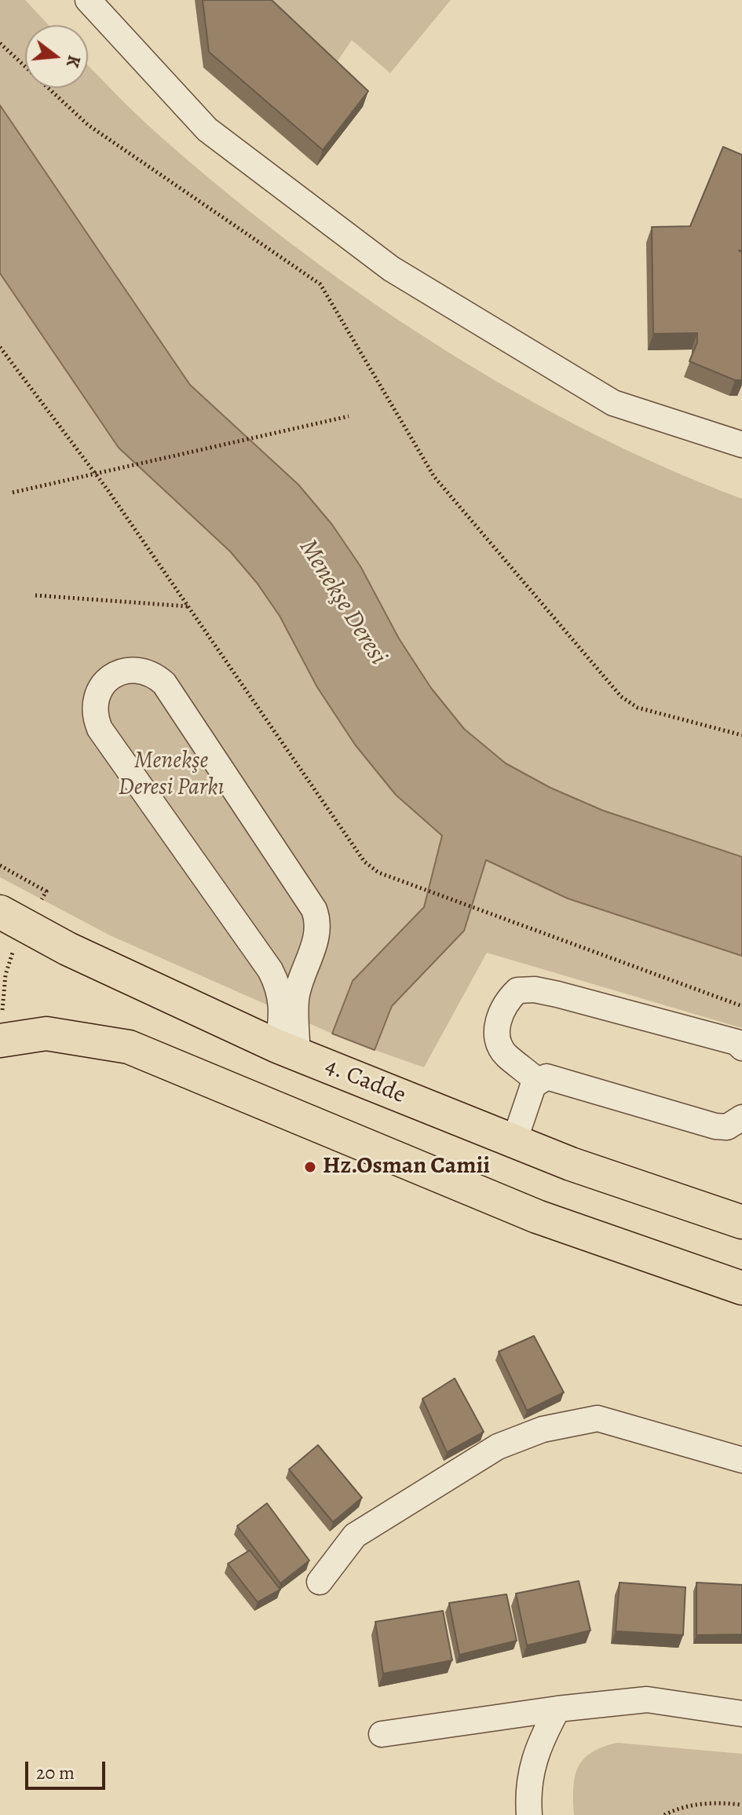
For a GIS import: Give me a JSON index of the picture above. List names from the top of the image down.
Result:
{
  "streets": {
    "main road": ["4. Cadde"]
  },
  "water": ["Menekşe Deresi"],
  "parks": ["Menekşe Deresi Parkı"],
  "places": ["Hz.Osman Camii"],
  "scale_bar": "20 m",
  "north": "right"
}
